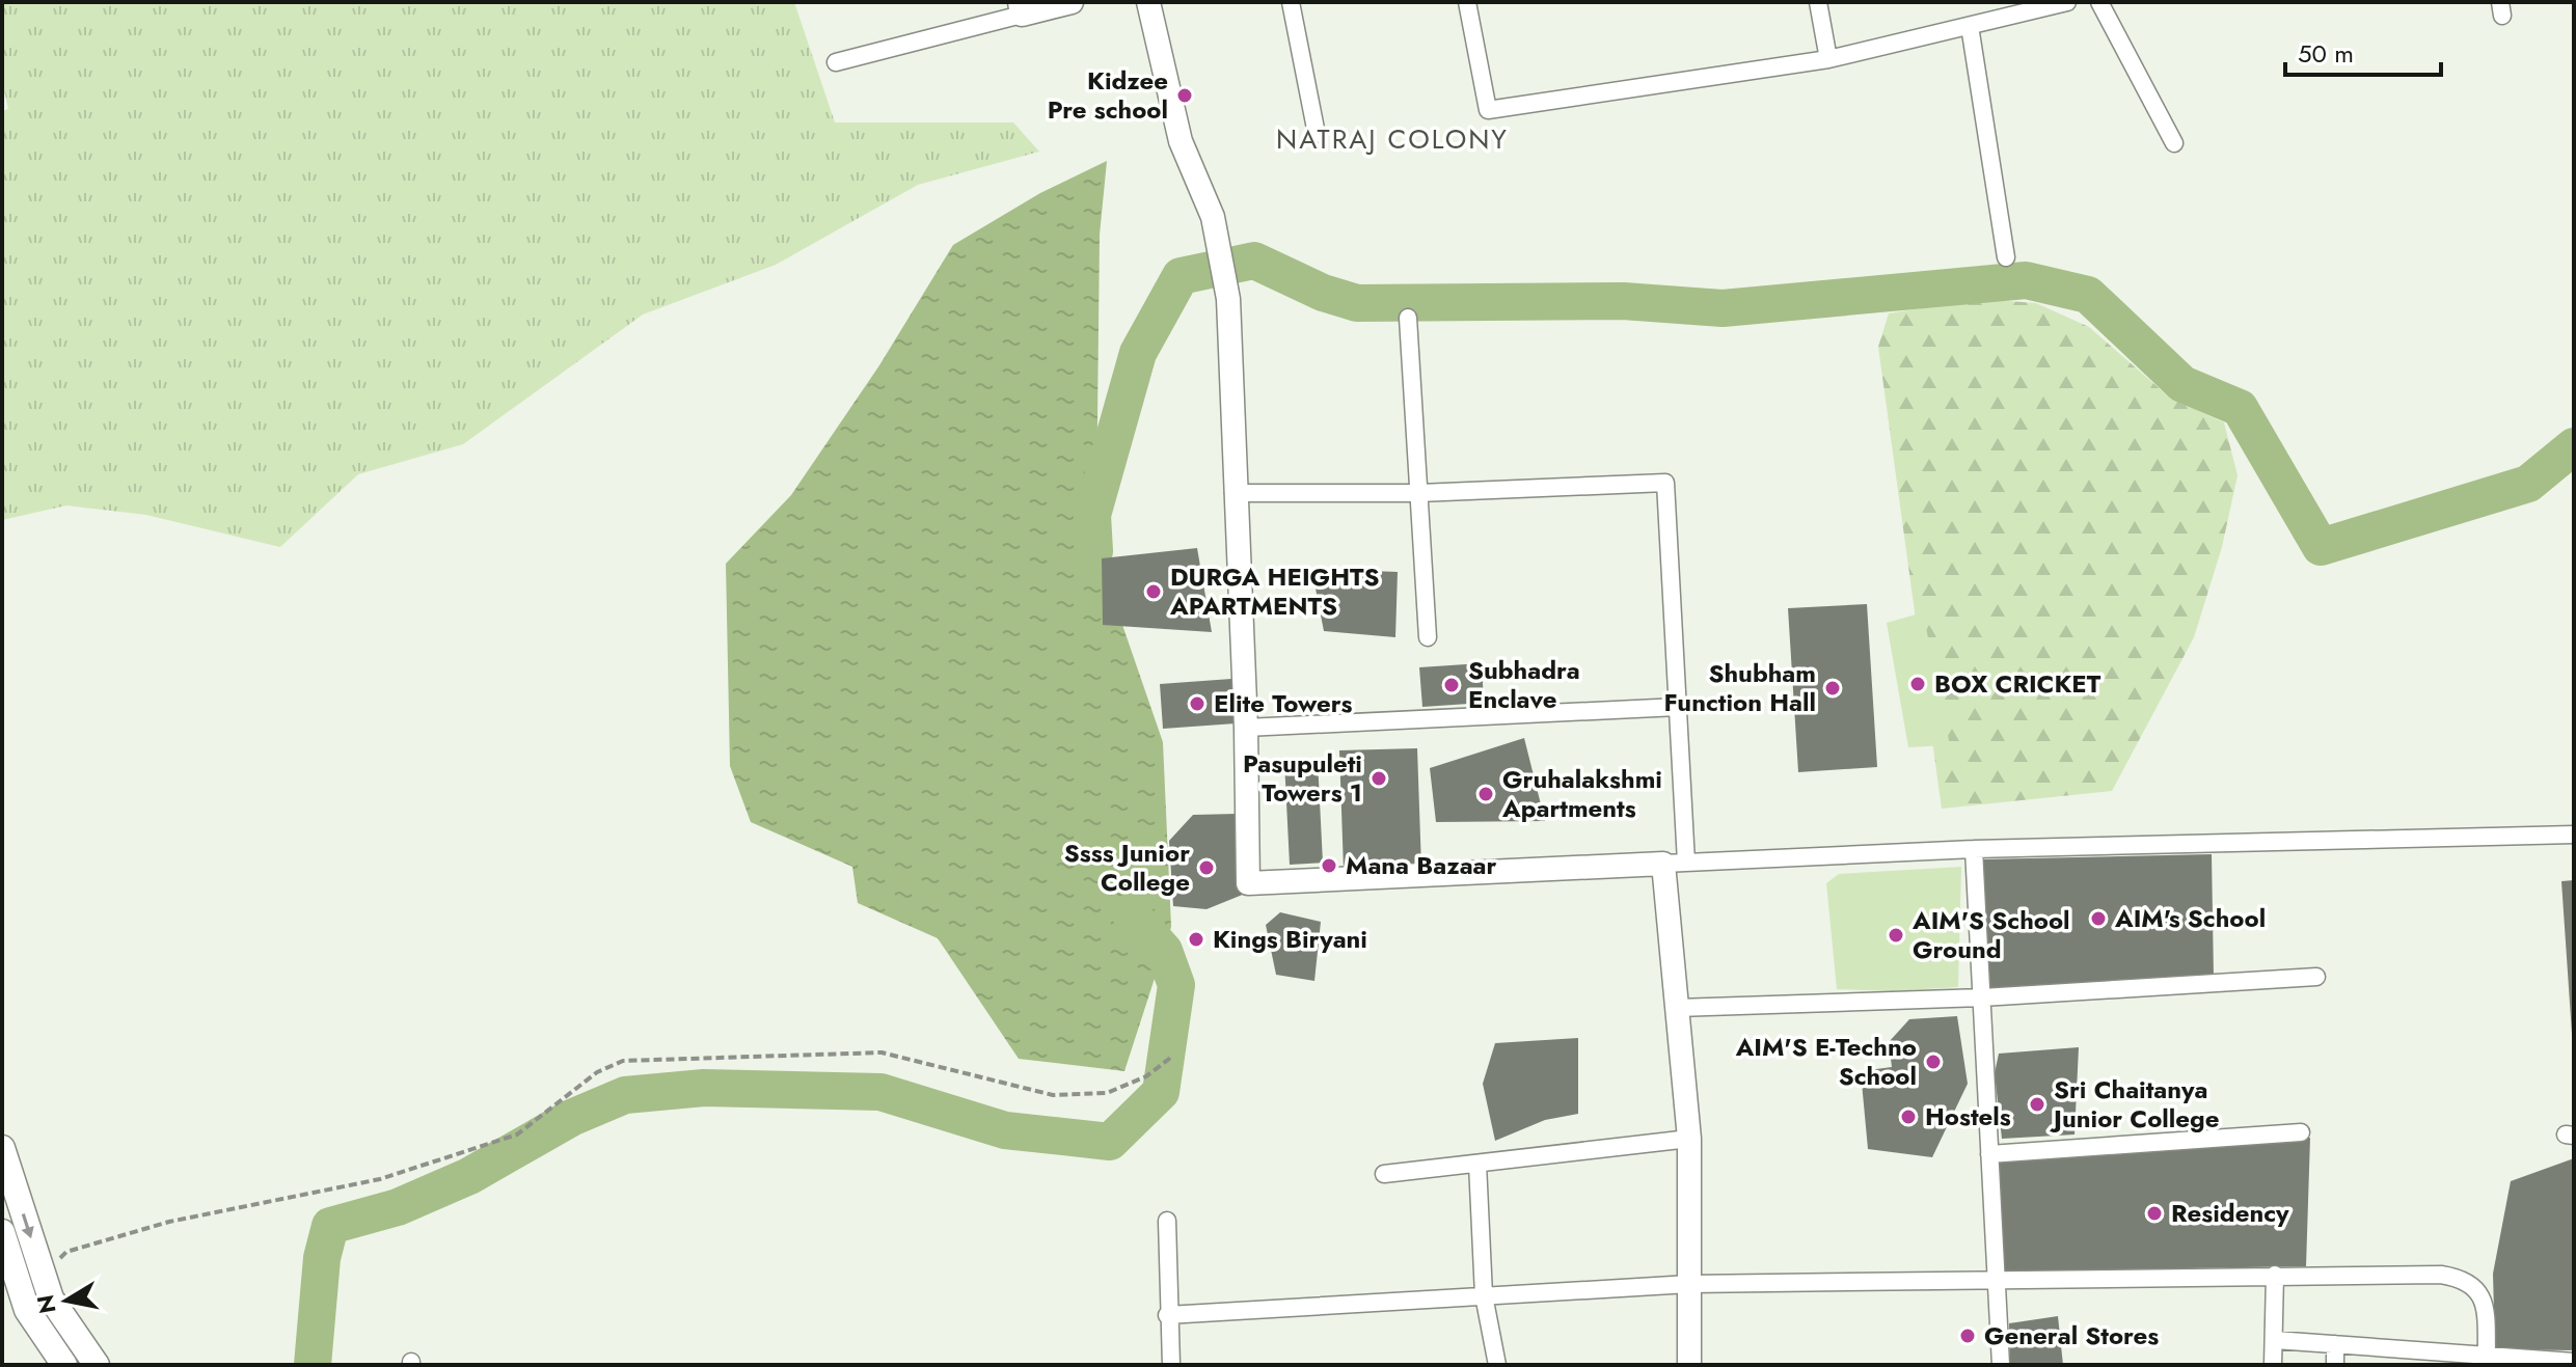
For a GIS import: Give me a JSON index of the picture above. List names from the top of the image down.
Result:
{
  "districts": ["NATRAJ COLONY"],
  "places": [
    "Kidzee Pre school",
    "DURGA HEIGHTS APARTMENTS",
    "BOX CRICKET",
    "Subhadra Enclave",
    "Shubham Function Hall",
    "Elite Towers",
    "Pasupuleti Towers 1",
    "Gruhalakshmi Apartments",
    "Mana Bazaar",
    "Ssss Junior College",
    "AIM's School",
    "AIM'S School Ground",
    "Kings Biryani",
    "AIM'S E-Techno School",
    "Sri Chaitanya Junior College",
    "Hostels",
    "Residency",
    "General Stores"
  ],
  "scale_bar": "50 m",
  "north": "left"
}
